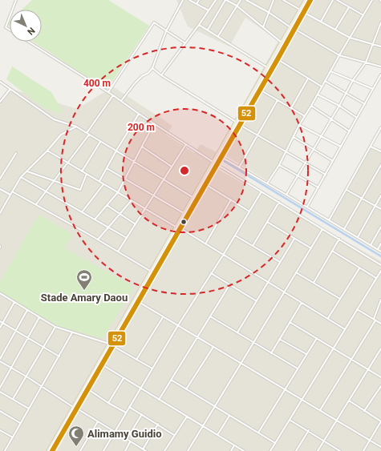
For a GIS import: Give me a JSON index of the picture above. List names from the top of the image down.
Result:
{
  "places": {
    "sports": ["Stade Amary Daou"],
    "mosque": ["Alimamy Guidio"]
  },
  "lines": ["transit line 52"],
  "north": "bottom right",
  "rings": ["400 m", "200 m"]
}
